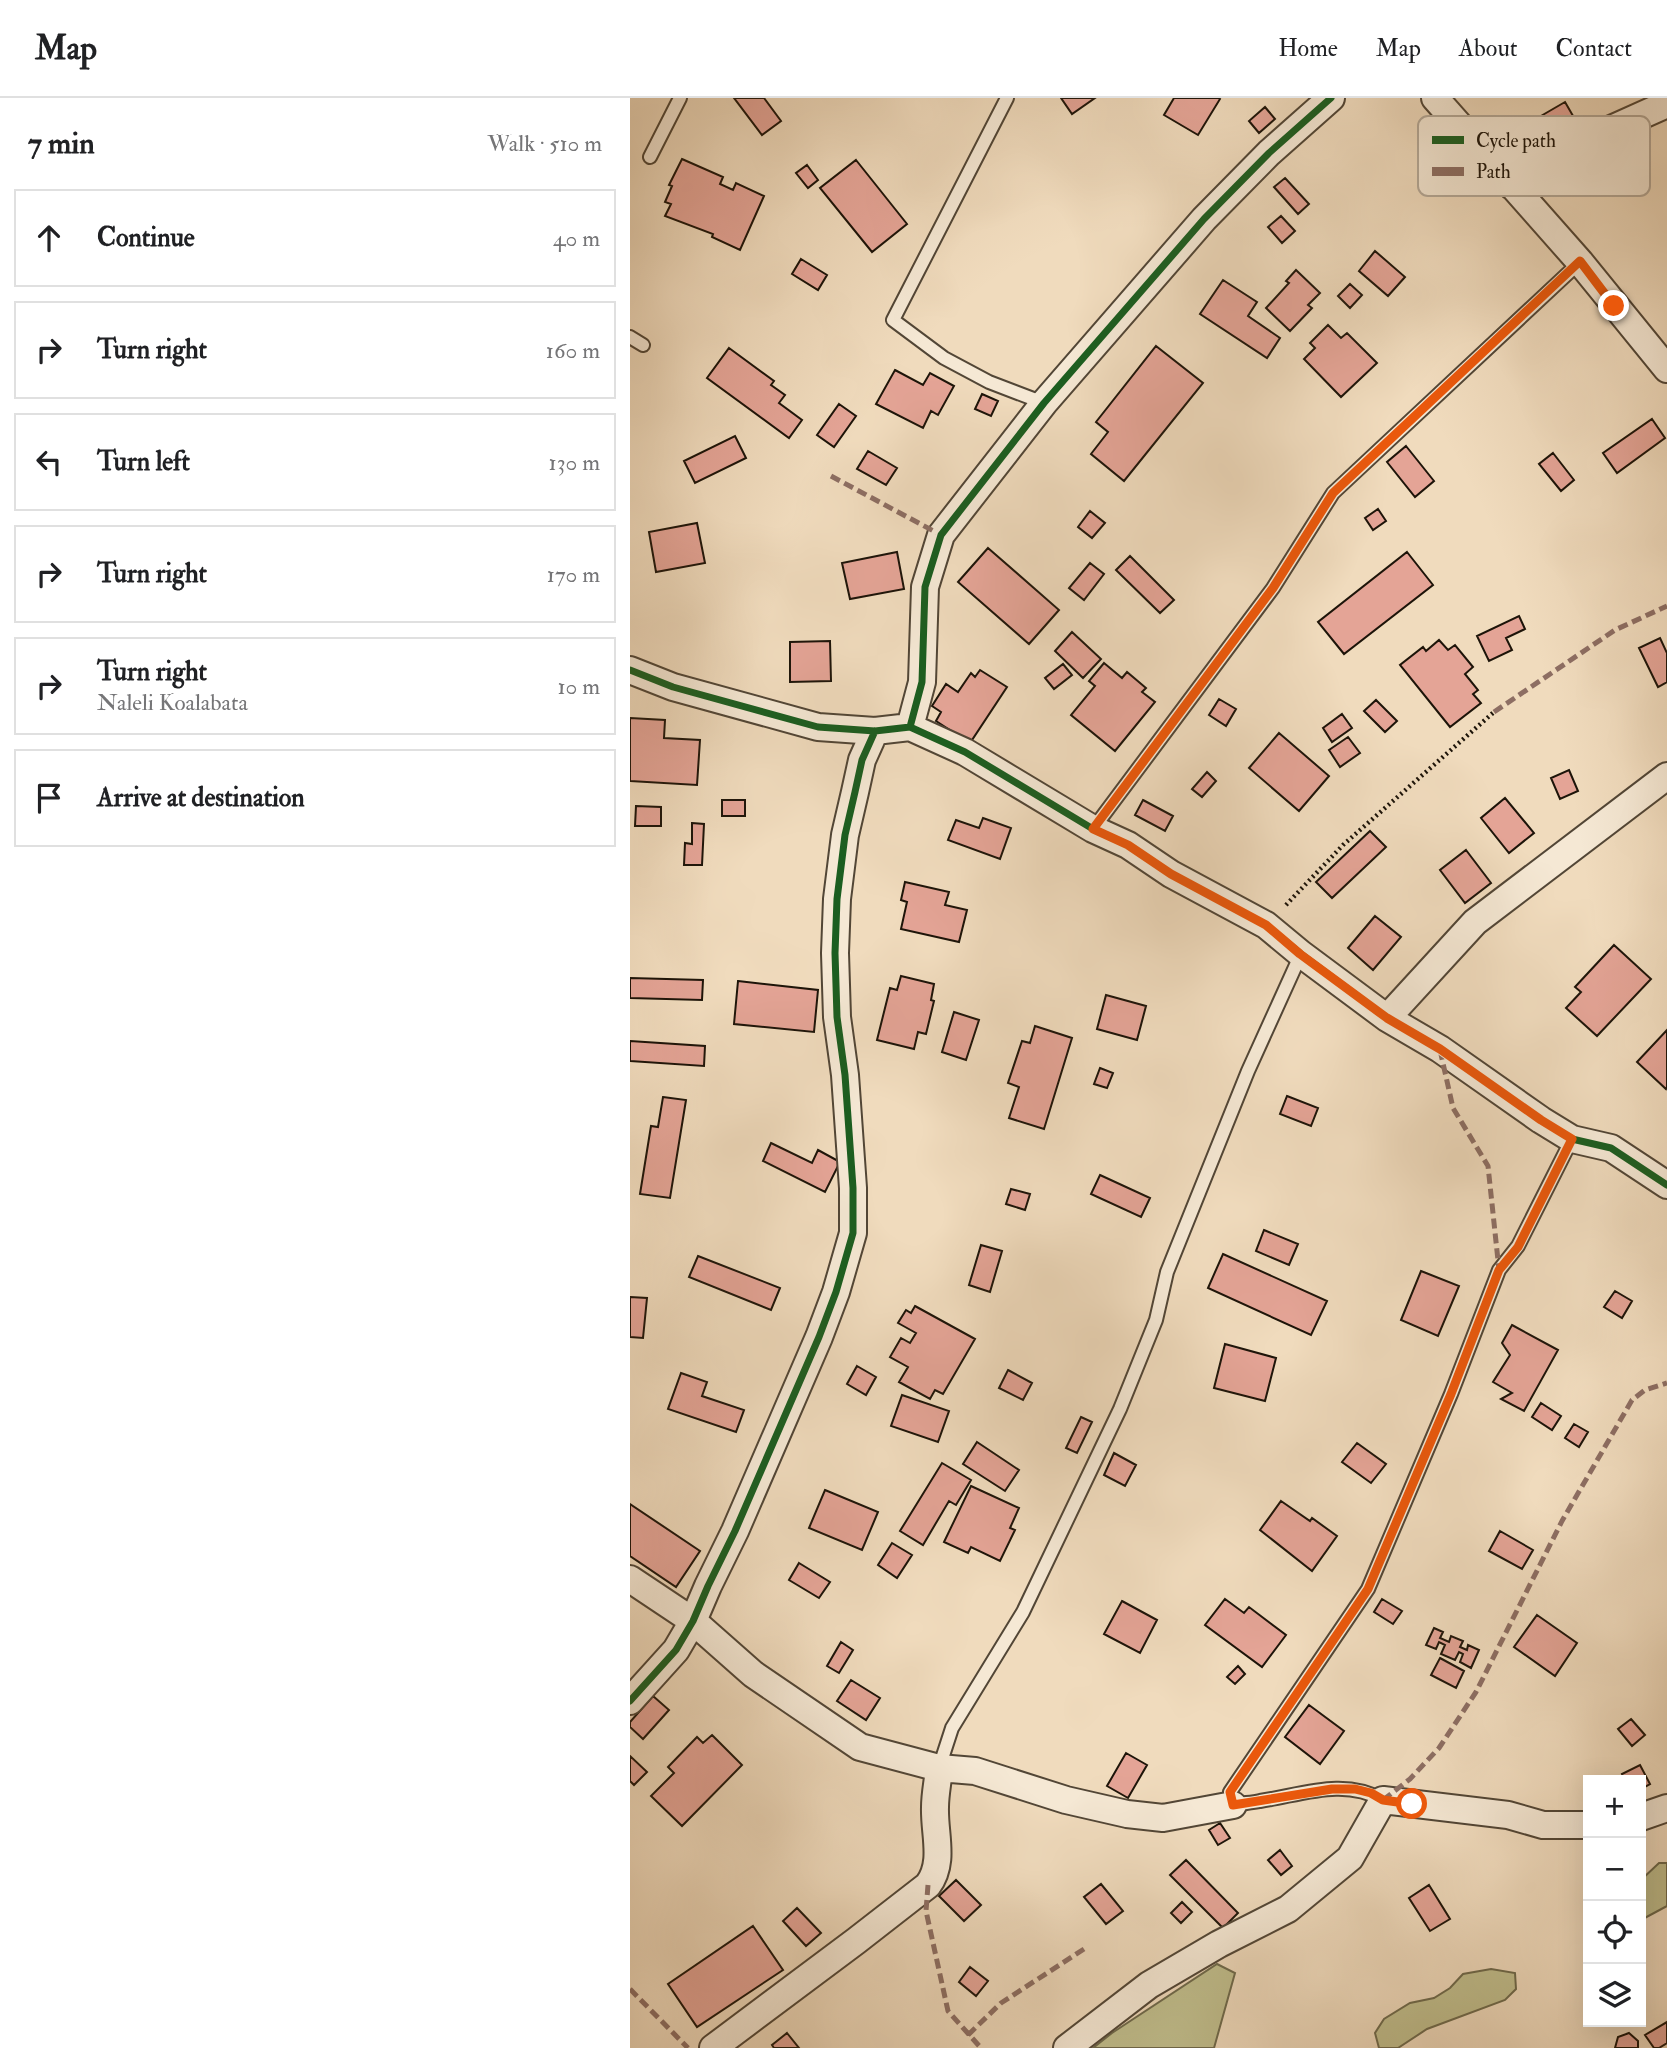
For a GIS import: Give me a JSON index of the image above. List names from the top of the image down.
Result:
{
  "legend": ["Cycle path", "Path"],
  "page": {
    "header": "Map",
    "nav": [
      "Home",
      "Map",
      "About",
      "Contact"
    ],
    "heading": ["7 min", "Walk · 510 m"],
    "list": [
      ["Continue", "40 m"],
      ["Turn right", "160 m"],
      ["Turn left", "130 m"],
      ["Turn right", "170 m"],
      ["Turn right", "Naleli Koalabata", "10 m"],
      "Arrive at destination"
    ],
    "map_buttons": ["+", "−"]
  }
}
